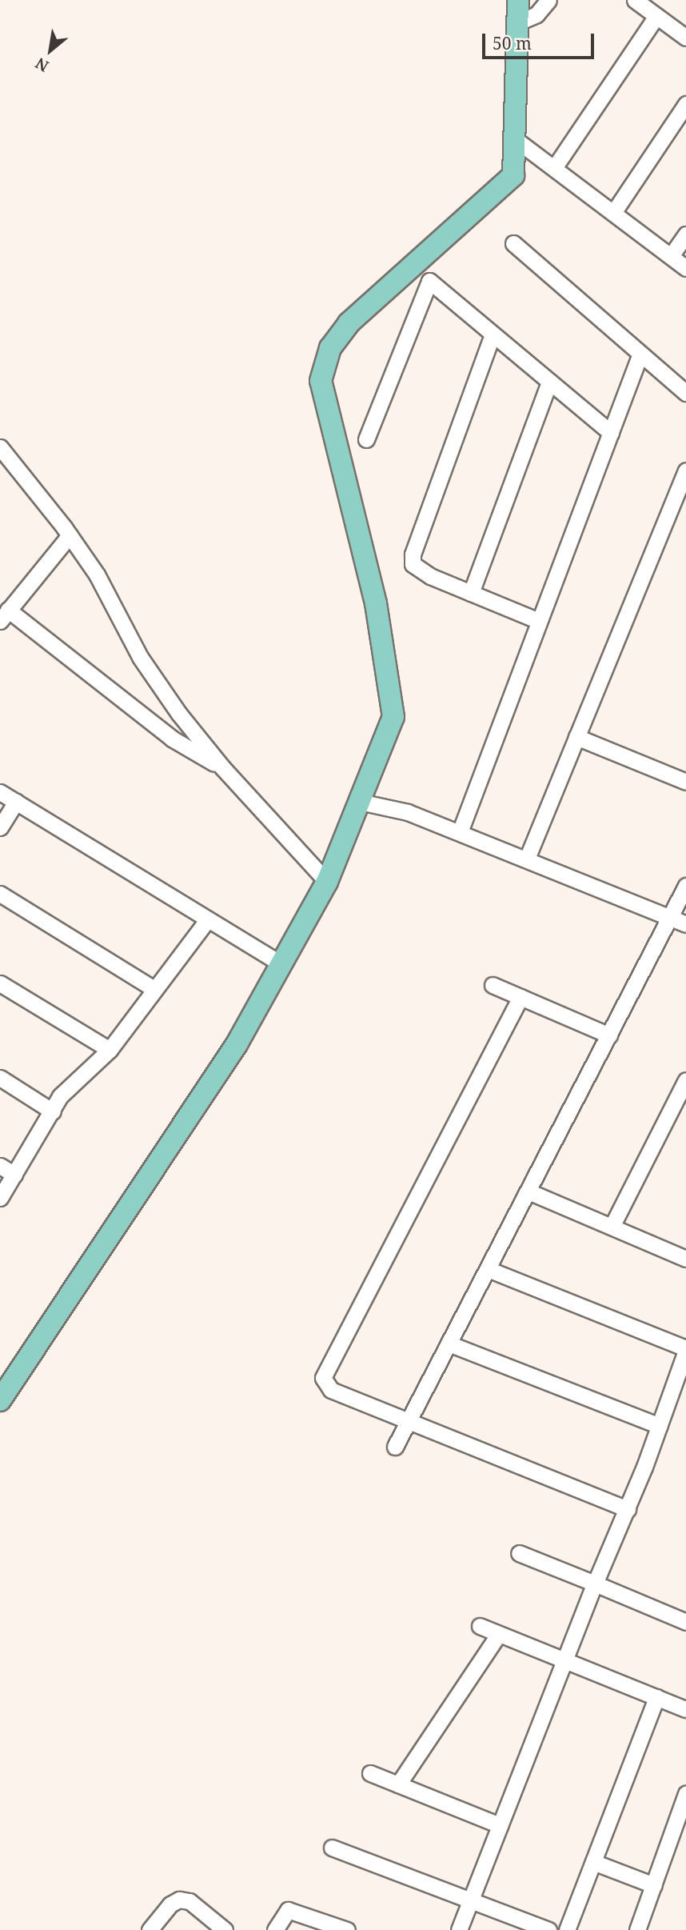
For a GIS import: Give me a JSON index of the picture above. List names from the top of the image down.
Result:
{
  "scale_bar": "50 m",
  "north": "bottom left"
}
